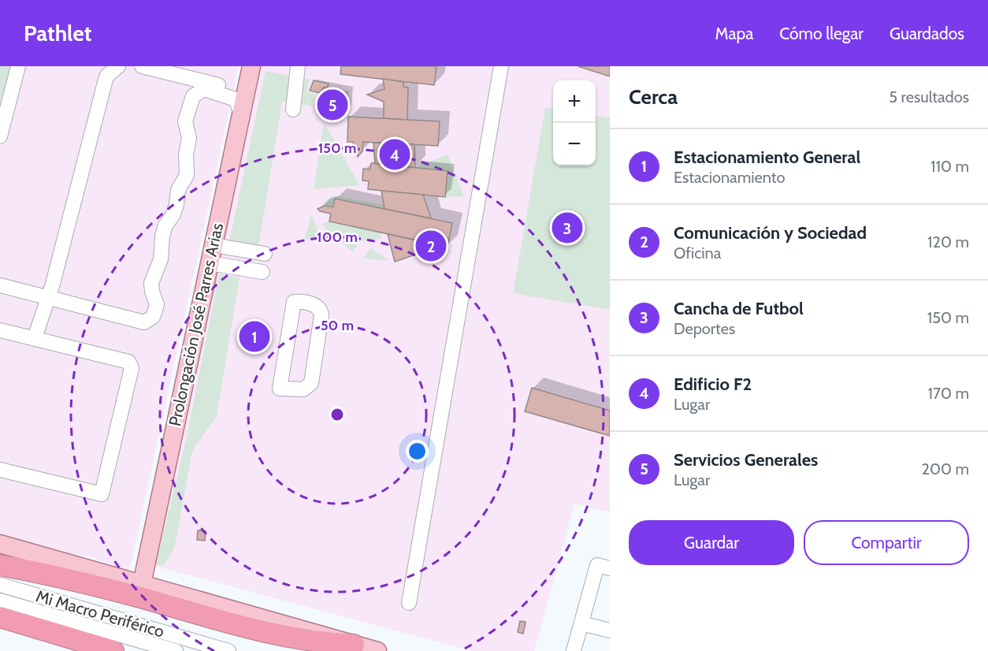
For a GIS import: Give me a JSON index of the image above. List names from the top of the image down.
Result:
{
  "streets": {
    "main road": ["Prolongación José Parres Arias"],
    "street": ["Mi Macro Periférico"]
  },
  "page": {
    "header": "Pathlet",
    "nav": ["Mapa", "Cómo llegar", "Guardados"],
    "heading": ["Cerca", "5 resultados"],
    "map_buttons": ["+", "−"],
    "pins": [
      "5",
      "4",
      "3",
      "2",
      "1"
    ],
    "list": [
      {
        "mark": "1",
        "name": "Estacionamiento General",
        "note": "Estacionamiento",
        "value": "110 m"
      },
      {
        "mark": "2",
        "name": "Comunicación y Sociedad",
        "note": "Oficina",
        "value": "120 m"
      },
      {
        "mark": "3",
        "name": "Cancha de Futbol",
        "note": "Deportes",
        "value": "150 m"
      },
      {
        "mark": "4",
        "name": "Edificio F2",
        "note": "Lugar",
        "value": "170 m"
      },
      {
        "mark": "5",
        "name": "Servicios Generales",
        "note": "Lugar",
        "value": "200 m"
      }
    ],
    "buttons": ["Guardar", "Compartir"]
  },
  "rings": ["150 m", "100 m", "50 m"]
}
